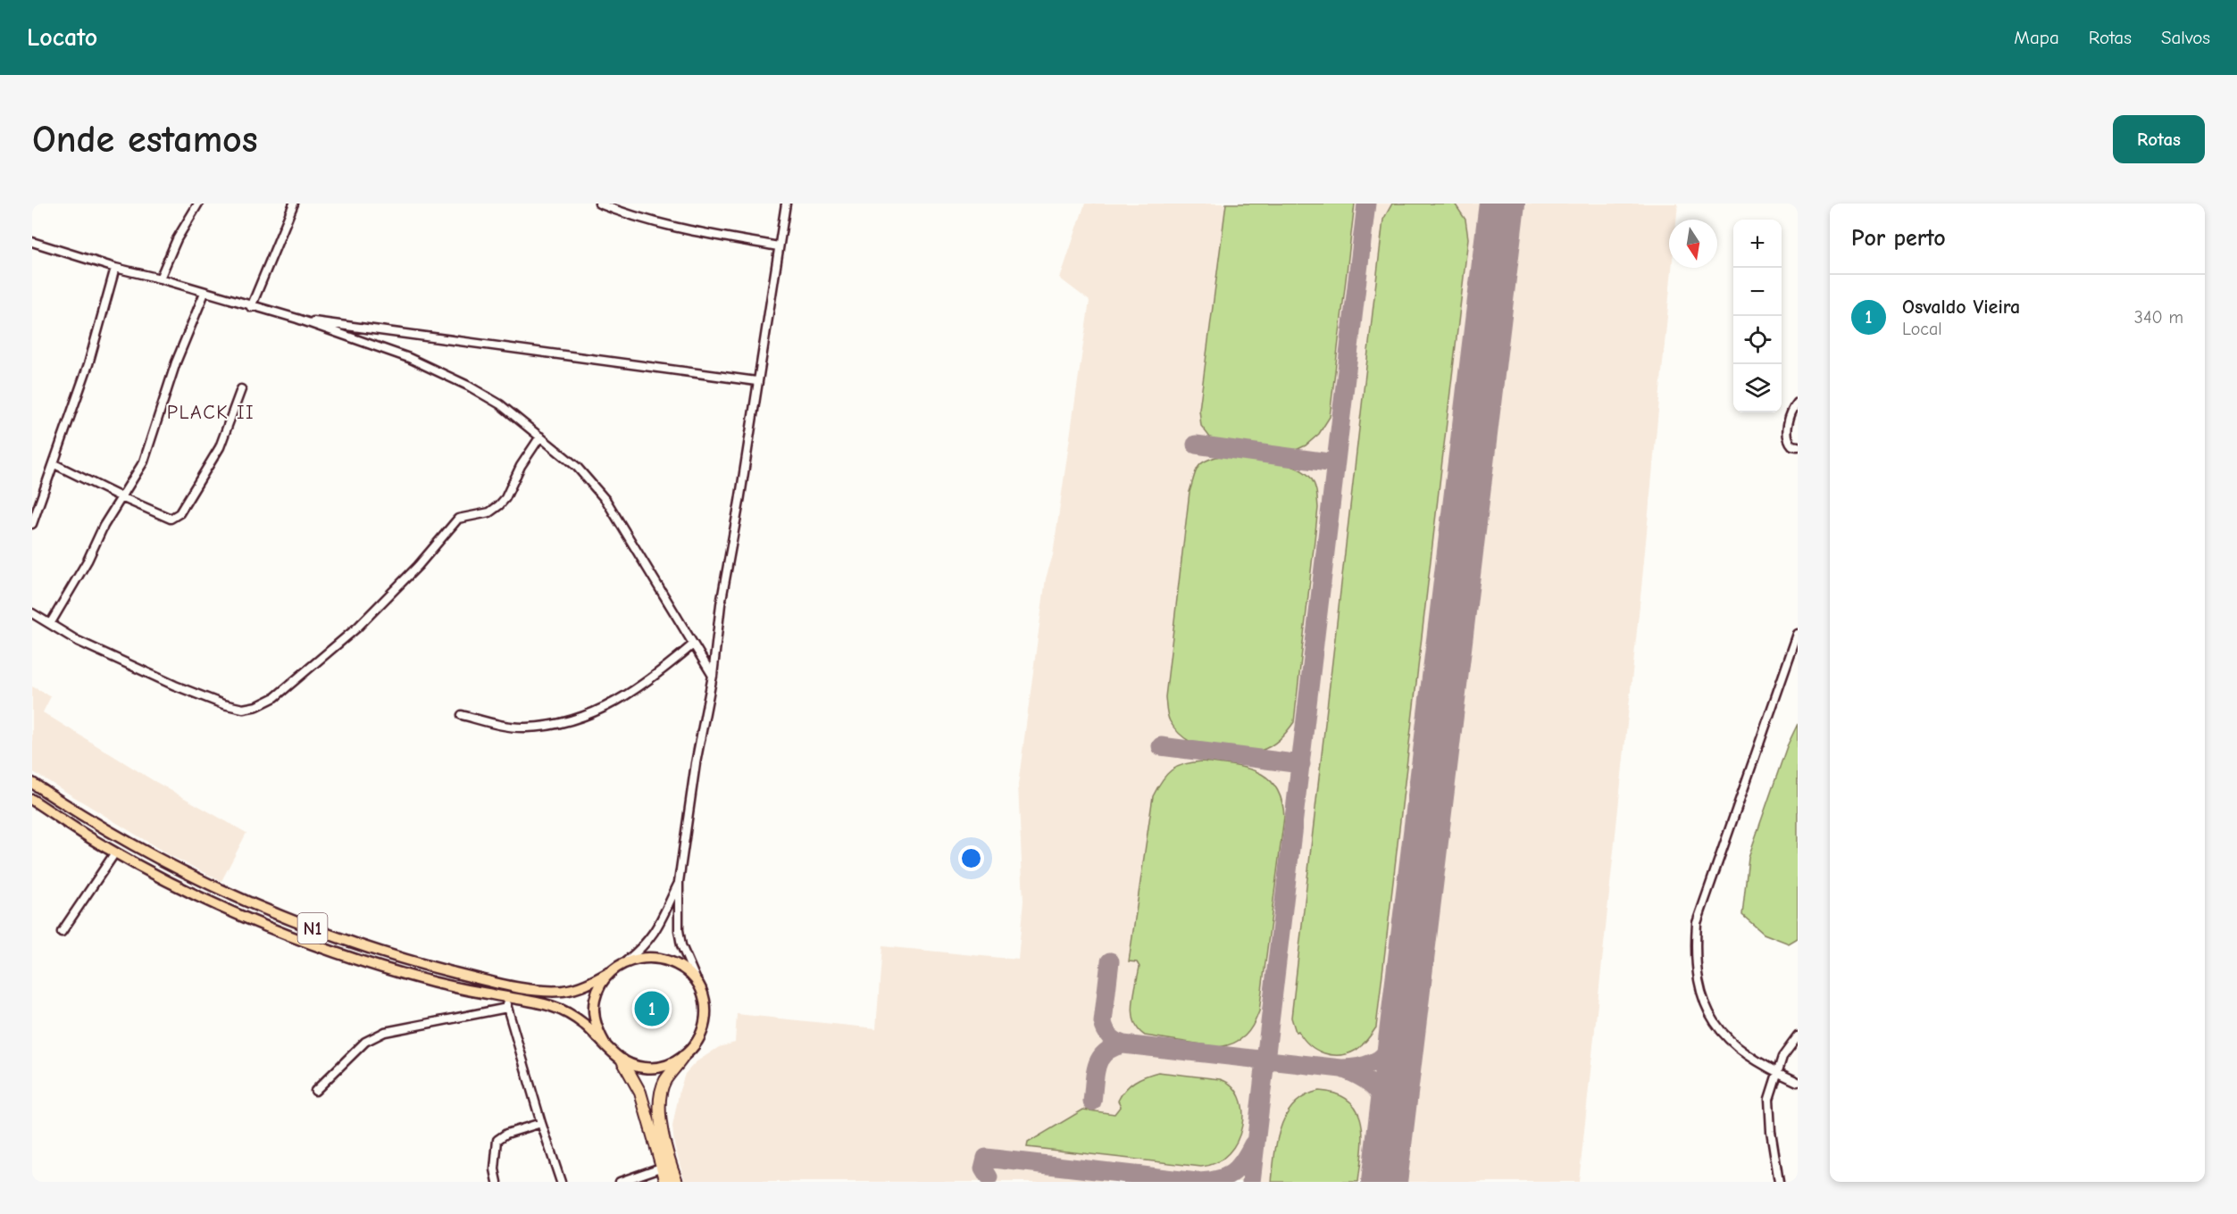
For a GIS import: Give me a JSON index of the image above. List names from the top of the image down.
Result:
{
  "streets": {
    "main road": ["N1"]
  },
  "districts": ["PLACK II"],
  "north": "bottom",
  "page": {
    "header": "Locato",
    "nav": ["Mapa", "Rotas", "Salvos"],
    "buttons": "Rotas",
    "title": "Onde estamos",
    "heading": "Por perto",
    "map_buttons": ["+", "−"],
    "list": [
      {
        "mark": "1",
        "name": "Osvaldo Vieira",
        "note": "Local",
        "value": "340 m"
      }
    ],
    "pins": "1"
  }
}
